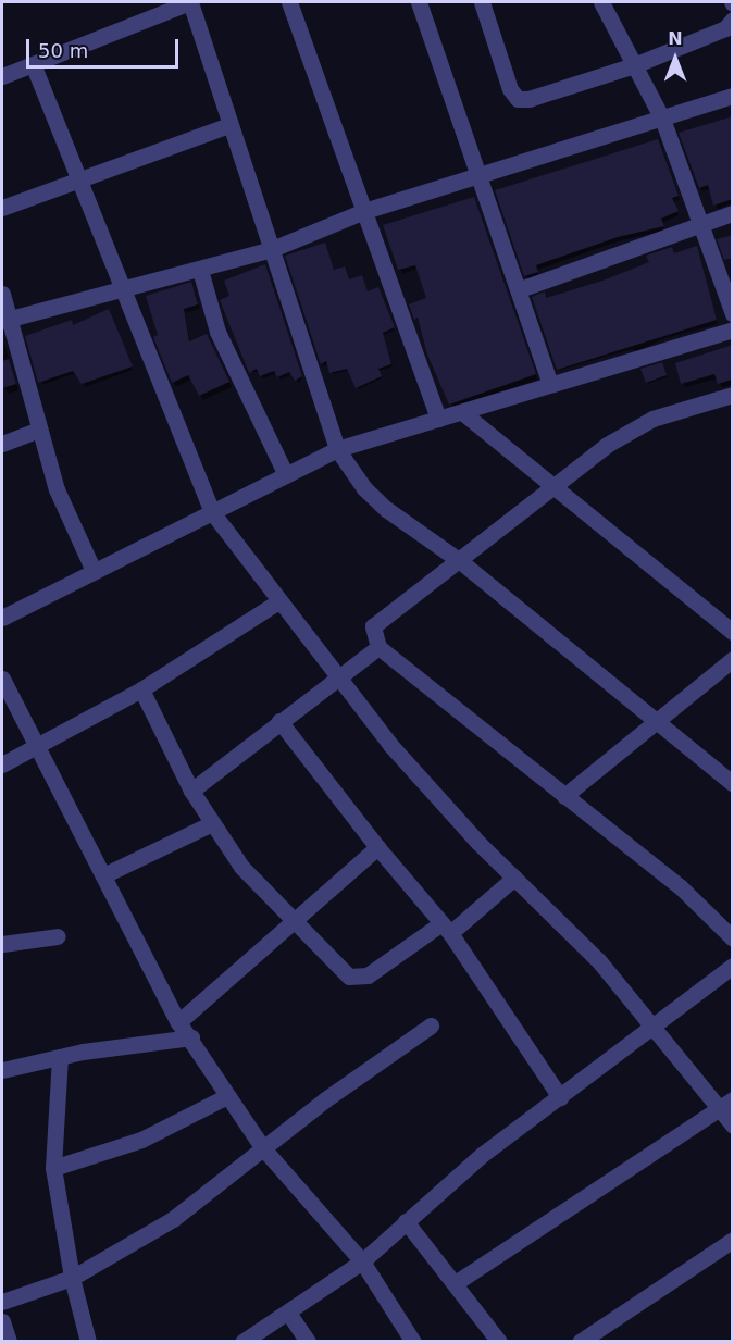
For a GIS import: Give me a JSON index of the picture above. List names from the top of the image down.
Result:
{
  "scale_bar": "50 m",
  "north": "top"
}
